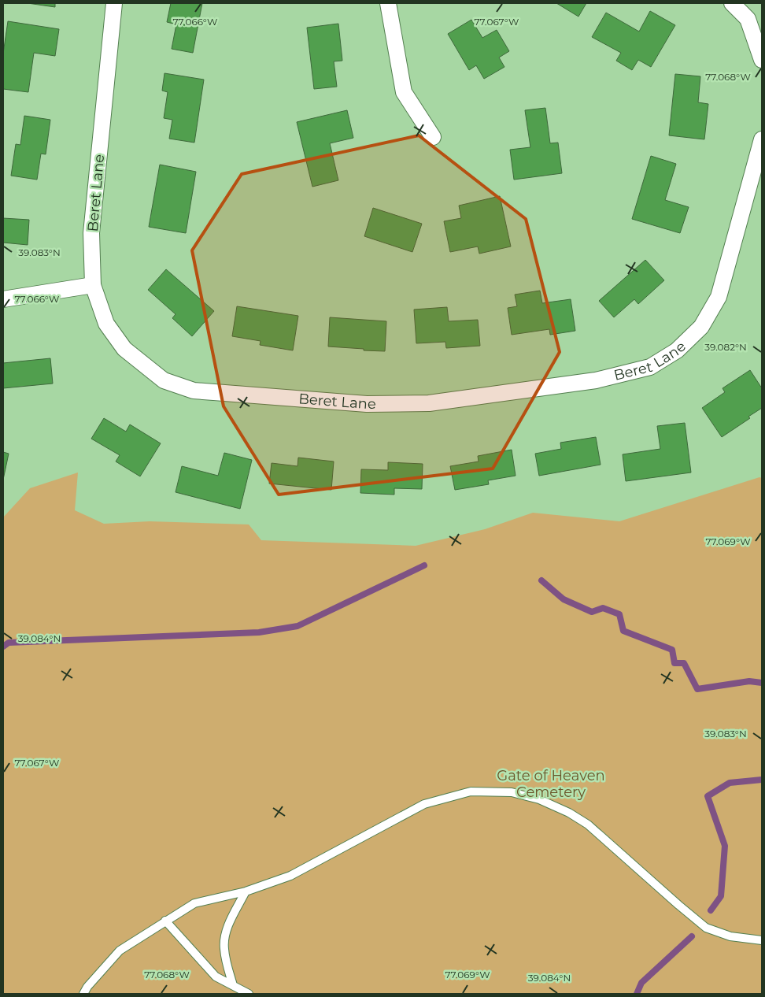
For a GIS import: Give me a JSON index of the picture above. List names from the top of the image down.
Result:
{
  "streets": {
    "street": ["Beret Lane"]
  },
  "parks": ["Gate of Heaven Cemetery"],
  "coordinates": [
    "77.066°W",
    "77.067°W",
    "77.068°W",
    "39.083°N",
    "39.082°N",
    "77.069°W",
    "39.084°N"
  ]
}
